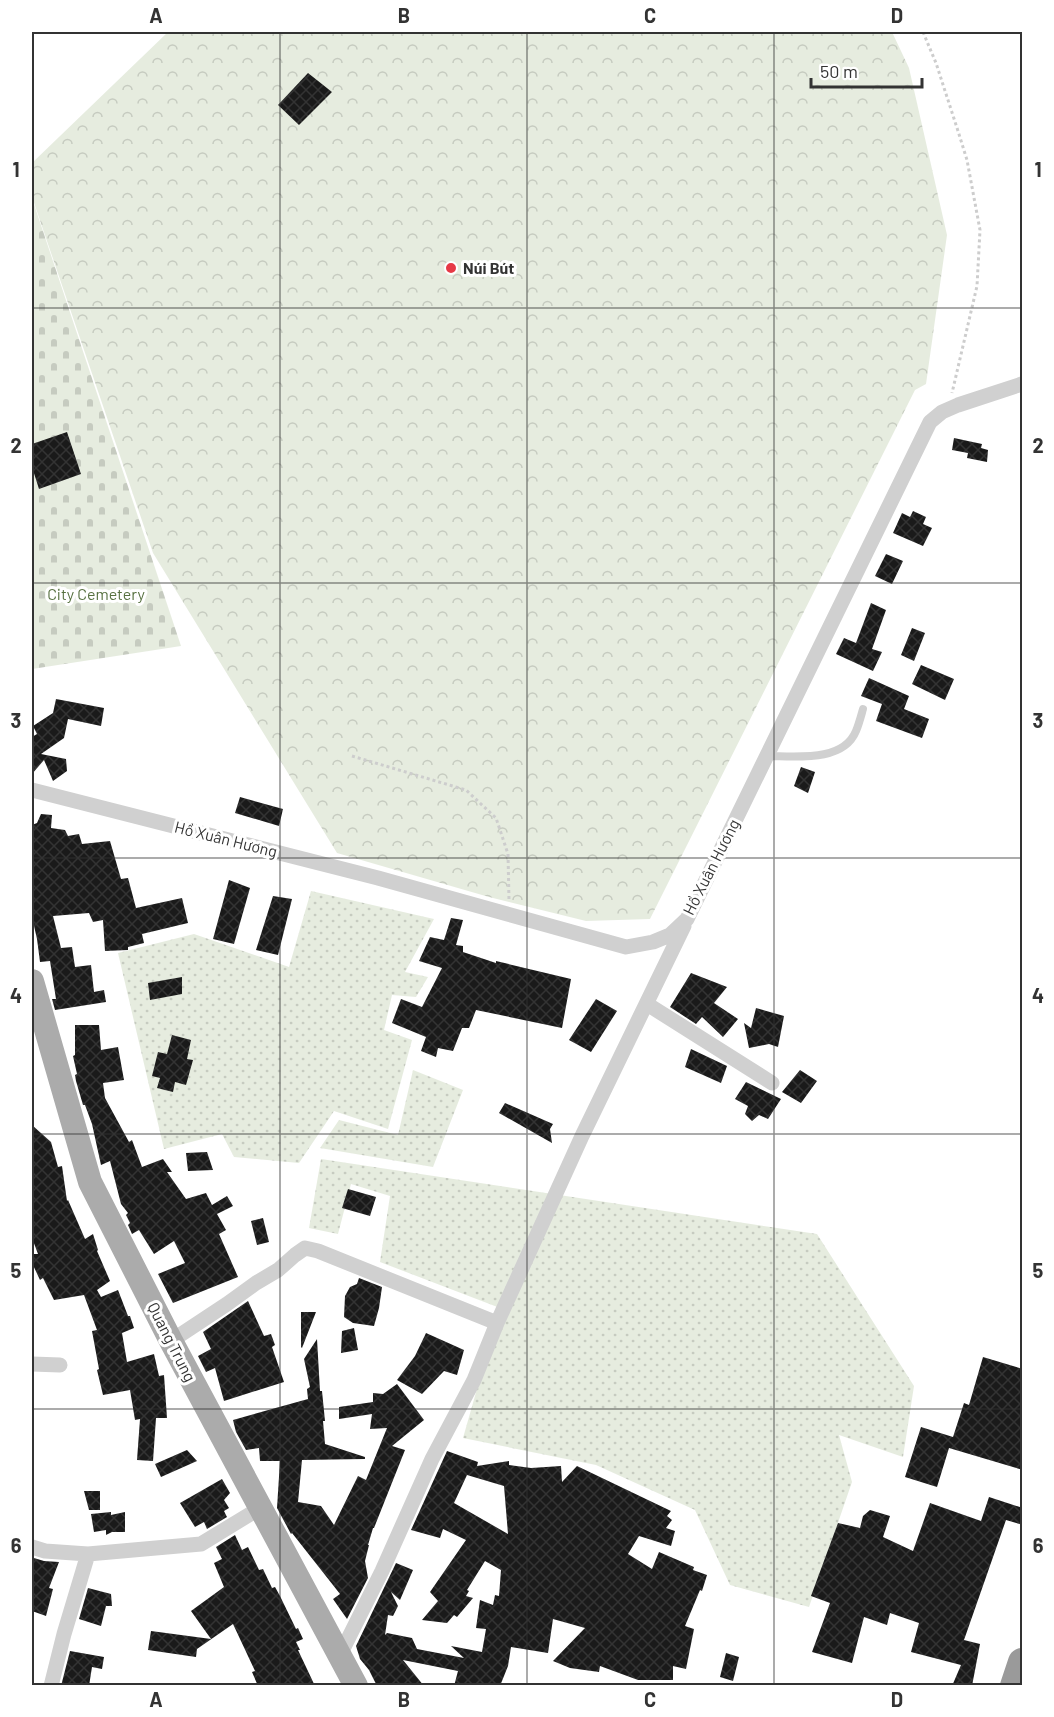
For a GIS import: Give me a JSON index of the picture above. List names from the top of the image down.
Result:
{
  "streets": {
    "main road": ["Quang Trung"],
    "street": ["Hồ Xuân Hương"]
  },
  "parks": ["City Cemetery"],
  "places": ["Núi Bút"],
  "scale_bar": "50 m",
  "grid": {
    "columns": [
      "A",
      "B",
      "C",
      "D"
    ],
    "rows": [
      "1",
      "2",
      "3",
      "4",
      "5",
      "6"
    ]
  }
}
